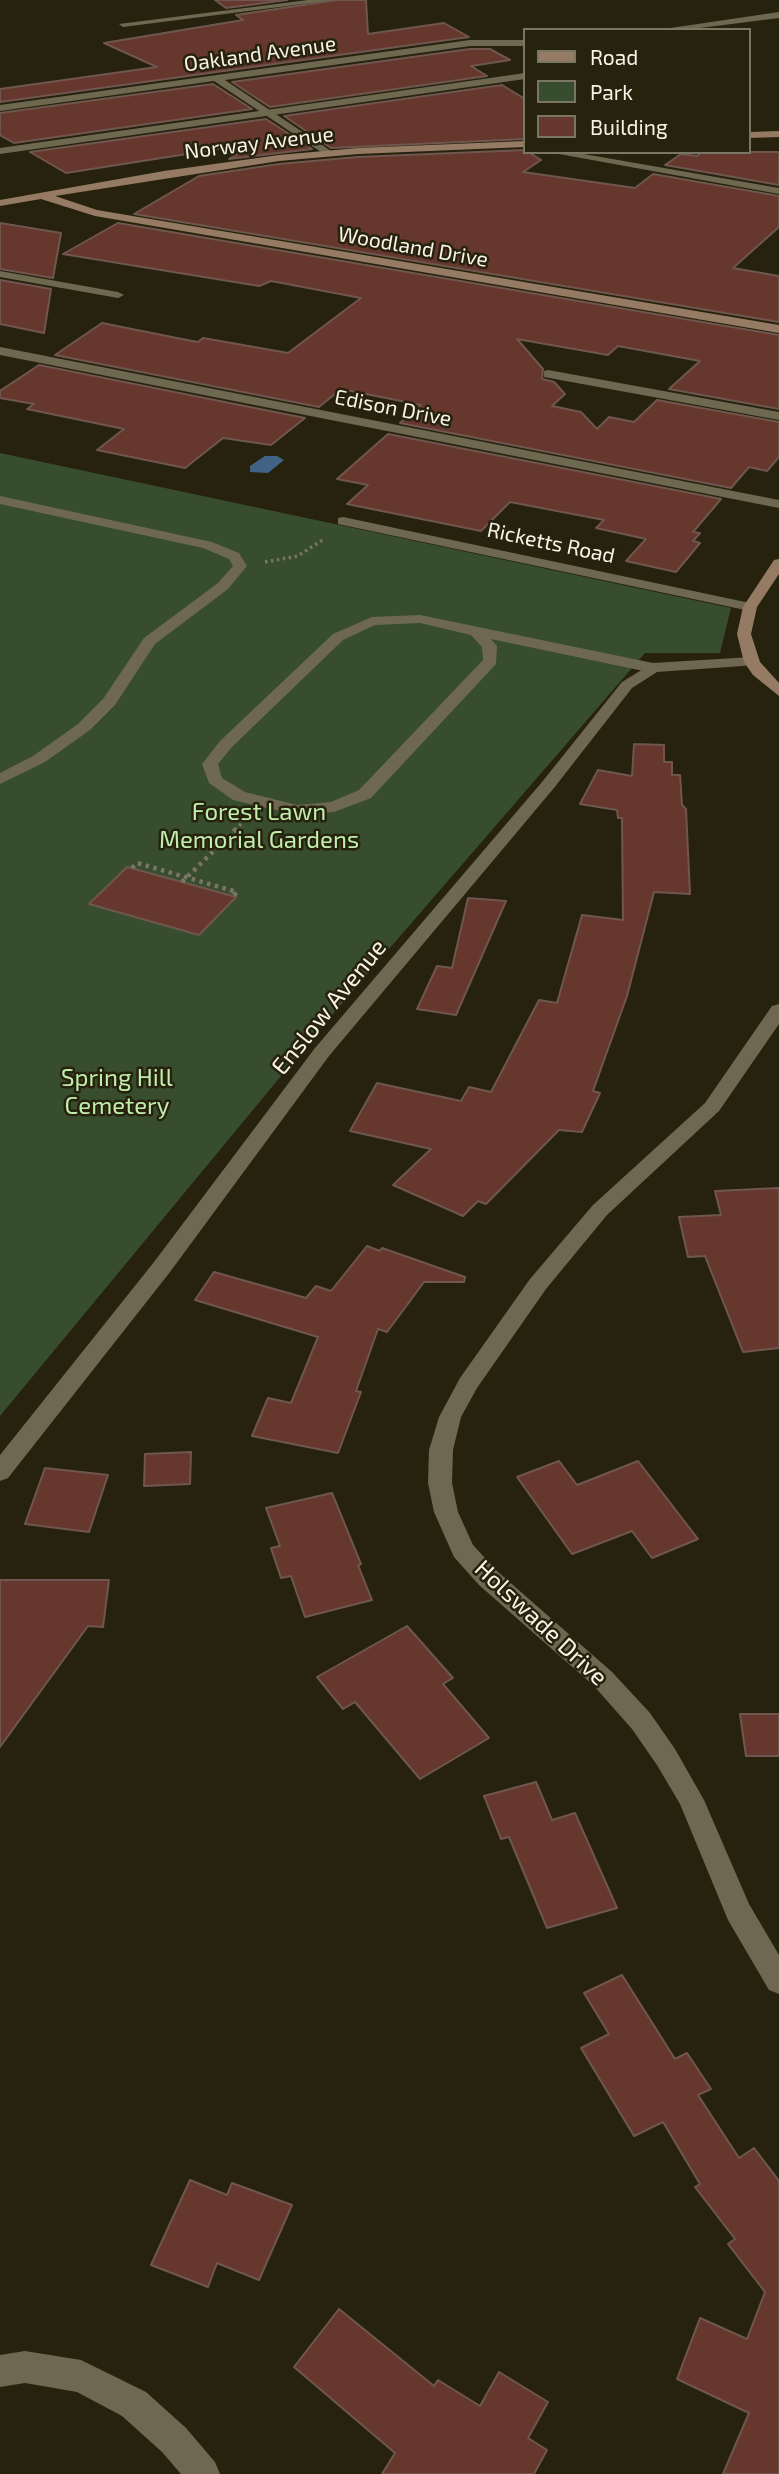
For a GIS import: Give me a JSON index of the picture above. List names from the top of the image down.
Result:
{
  "streets": {
    "street": [
      "Oakland Avenue",
      "Norway Avenue",
      "Woodland Drive",
      "Edison Drive",
      "Ricketts Road",
      "Enslow Avenue",
      "Holswade Drive"
    ]
  },
  "crossings": [
    ["Norway Avenue", "Woodland Drive"]
  ],
  "parks": ["Forest Lawn Memorial Gardens", "Spring Hill Cemetery"],
  "legend": ["Road", "Park", "Building"]
}
